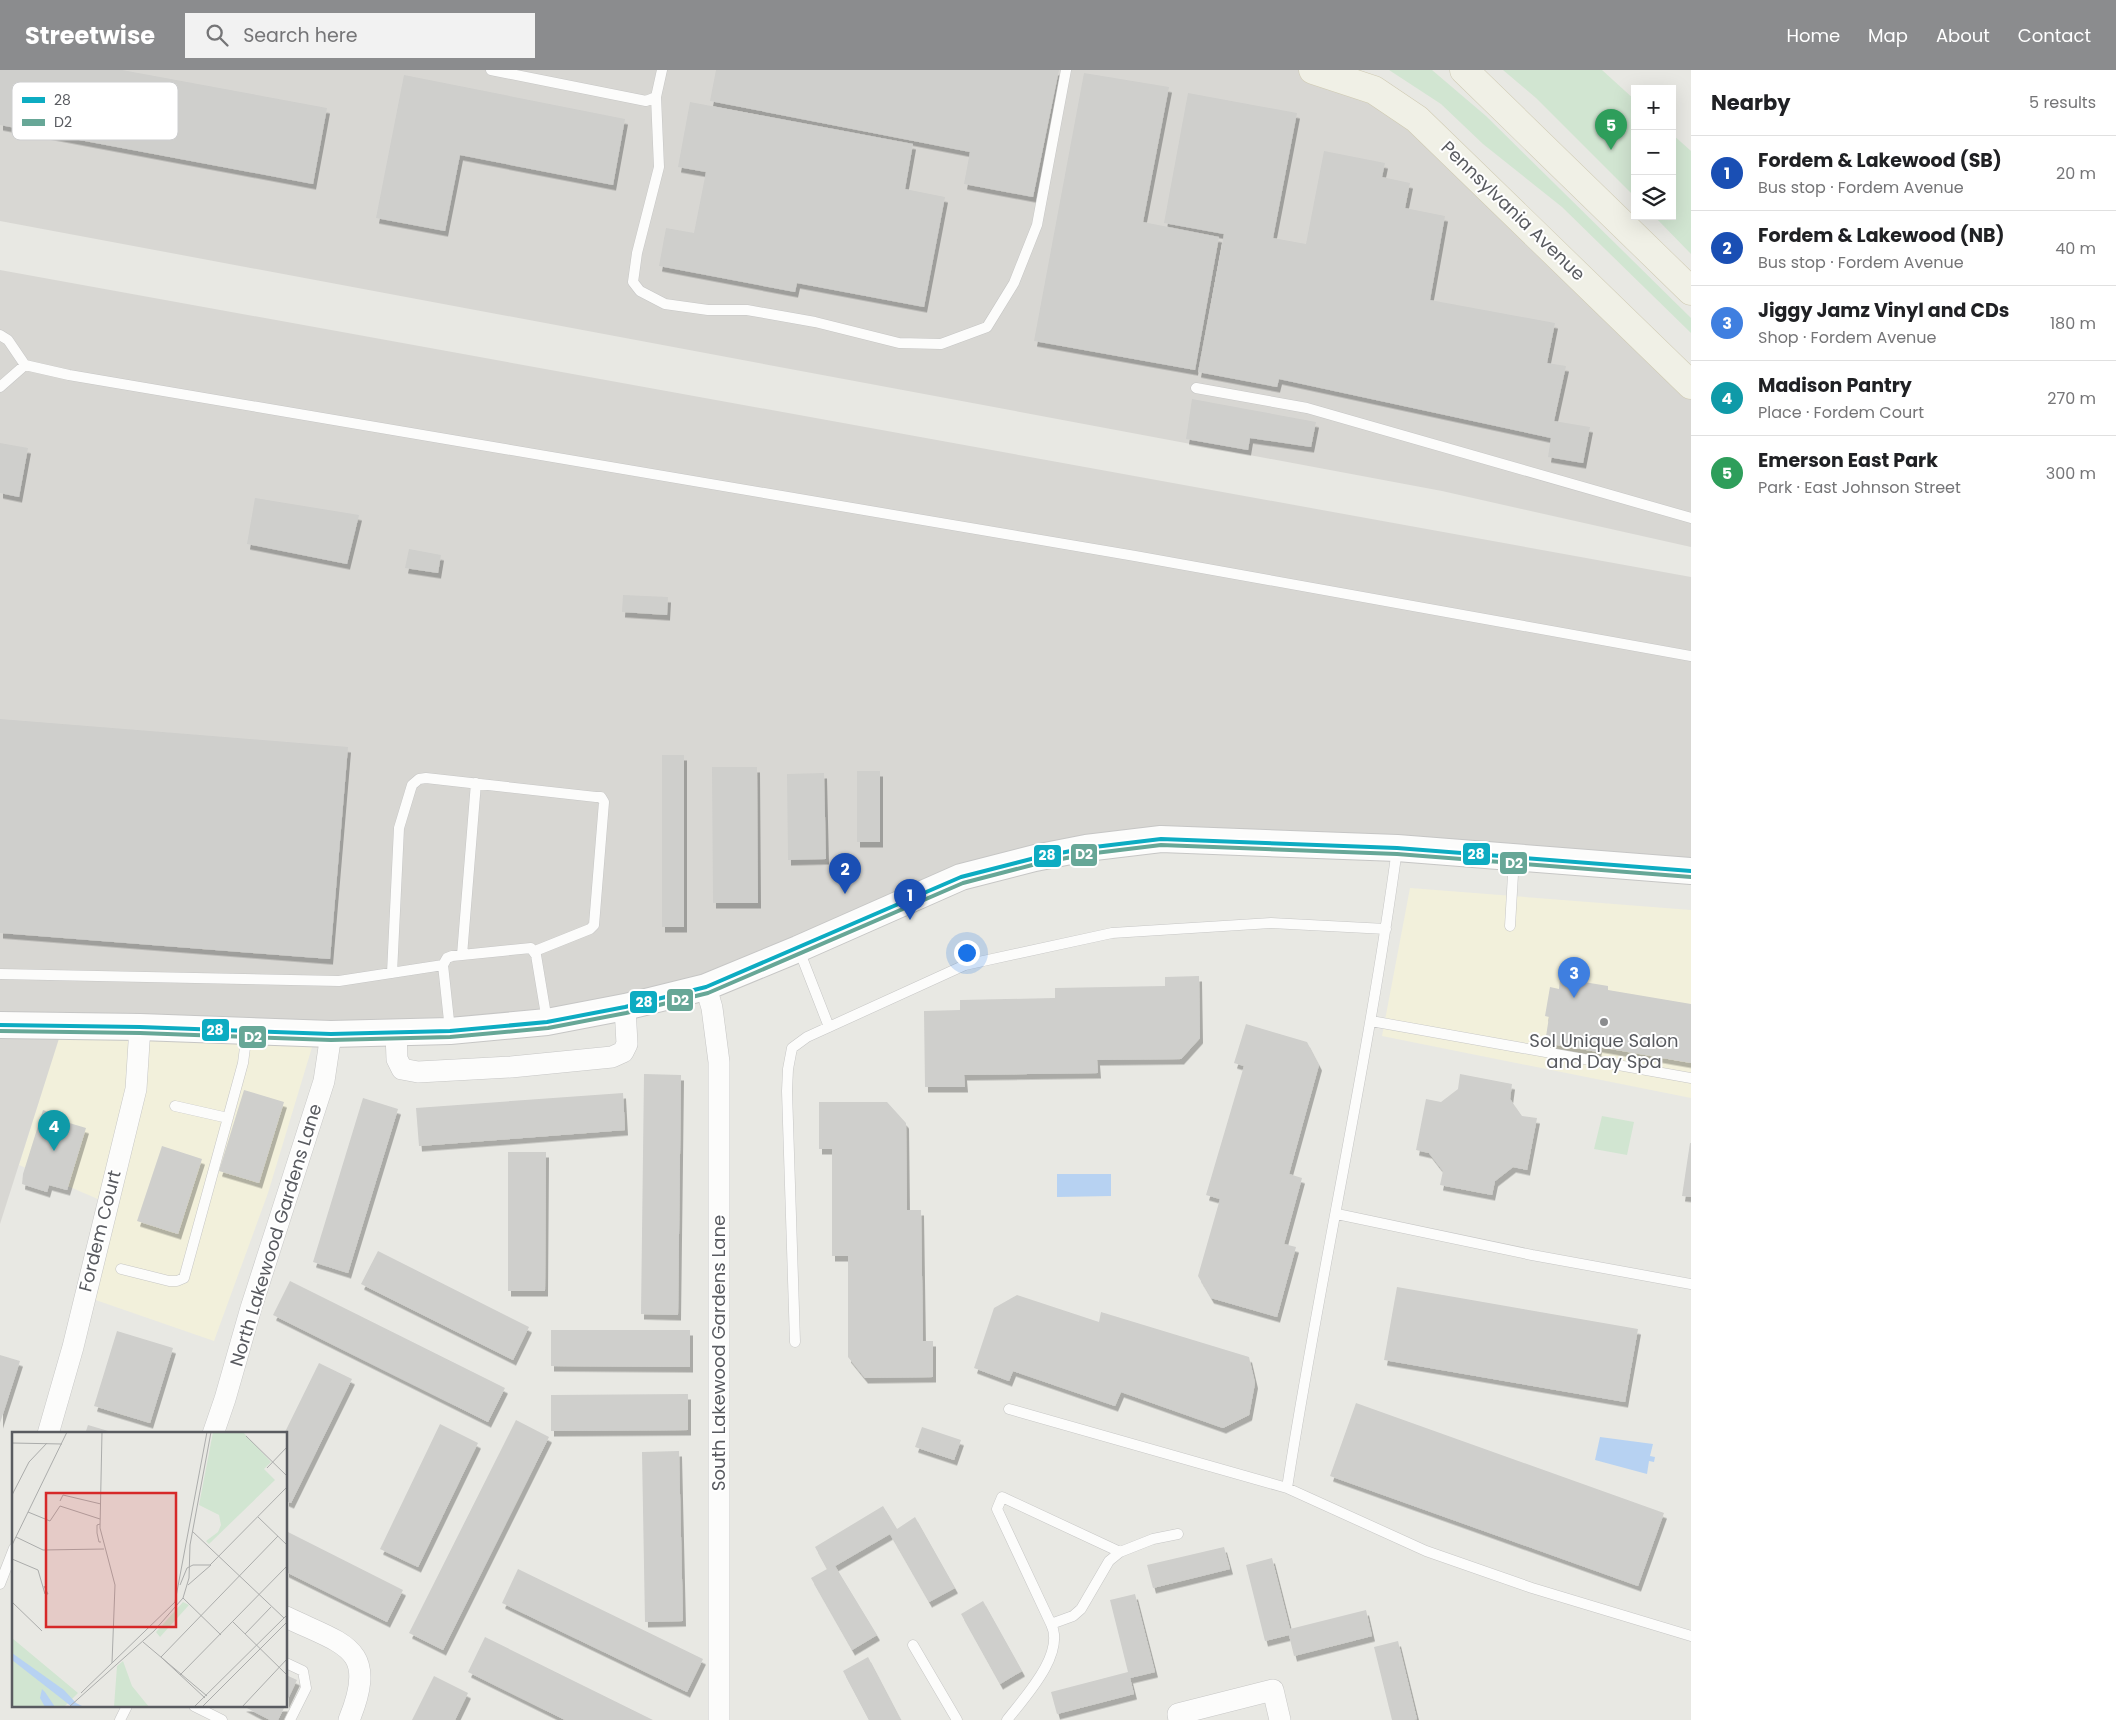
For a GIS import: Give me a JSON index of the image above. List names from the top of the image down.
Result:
{
  "streets": {
    "main road": ["Pennsylvania Avenue"],
    "street": ["Fordem Court", "North Lakewood Gardens Lane", "South Lakewood Gardens Lane"]
  },
  "places": ["Sol Unique Salon and Day Spa"],
  "lines": ["transit line 28", "transit line D2"],
  "legend": ["28", "D2"],
  "page": {
    "header": "Streetwise",
    "search": "Search here",
    "nav": [
      "Home",
      "Map",
      "About",
      "Contact"
    ],
    "heading": ["Nearby", "5 results"],
    "map_buttons": ["+", "−"],
    "pins": [
      "5",
      "2",
      "1",
      "3",
      "4"
    ],
    "list": [
      {
        "mark": "1",
        "name": "Fordem & Lakewood (SB)",
        "note": "Bus stop · Fordem Avenue",
        "value": "20 m"
      },
      {
        "mark": "2",
        "name": "Fordem & Lakewood (NB)",
        "note": "Bus stop · Fordem Avenue",
        "value": "40 m"
      },
      {
        "mark": "3",
        "name": "Jiggy Jamz Vinyl and CDs",
        "note": "Shop · Fordem Avenue",
        "value": "180 m"
      },
      {
        "mark": "4",
        "name": "Madison Pantry",
        "note": "Place · Fordem Court",
        "value": "270 m"
      },
      {
        "mark": "5",
        "name": "Emerson East Park",
        "note": "Park · East Johnson Street",
        "value": "300 m"
      }
    ]
  }
}
